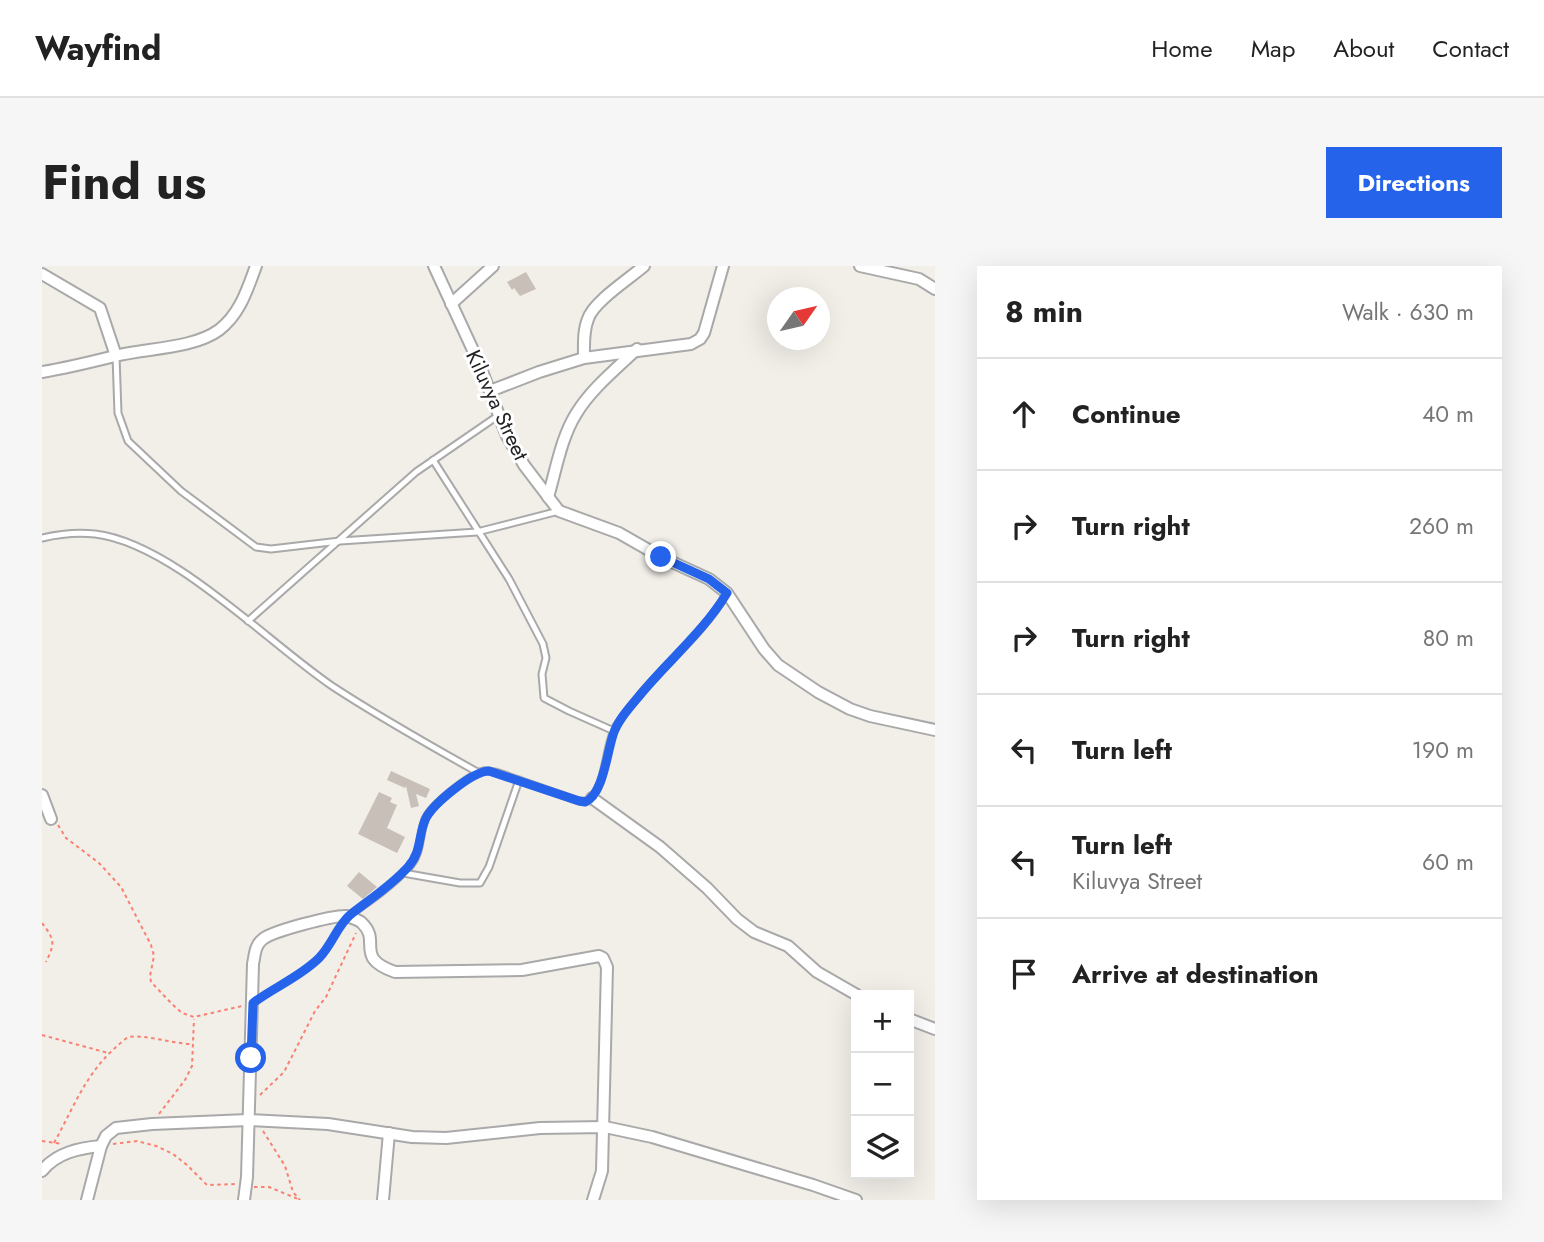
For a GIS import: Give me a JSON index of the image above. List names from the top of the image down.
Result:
{
  "streets": {
    "street": ["Kiluvya Street"]
  },
  "north": "top right",
  "page": {
    "header": "Wayfind",
    "nav": [
      "Home",
      "Map",
      "About",
      "Contact"
    ],
    "title": "Find us",
    "buttons": "Directions",
    "heading": ["8 min", "Walk · 630 m"],
    "list": [
      ["Continue", "40 m"],
      ["Turn right", "260 m"],
      ["Turn right", "80 m"],
      ["Turn left", "190 m"],
      ["Turn left", "Kiluvya Street", "60 m"],
      "Arrive at destination"
    ],
    "map_buttons": ["+", "−"]
  }
}
